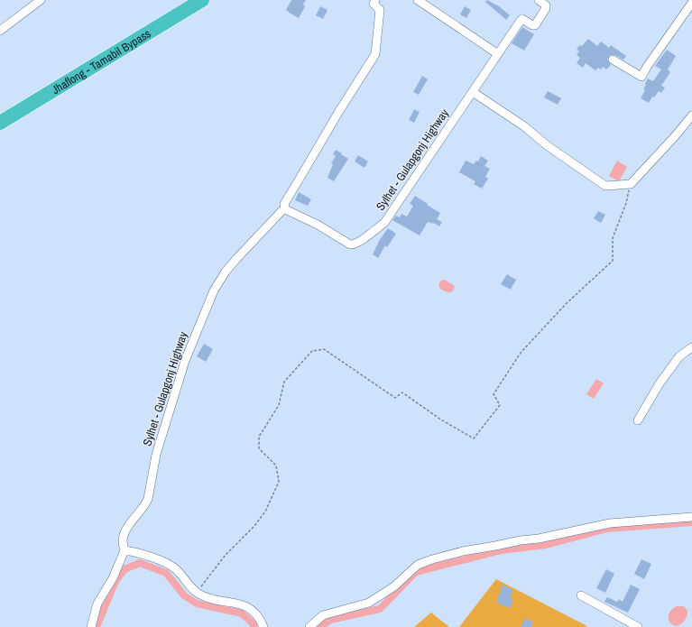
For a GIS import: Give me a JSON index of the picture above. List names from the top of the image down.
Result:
{
  "streets": {
    "highway": ["Jhaflong - Tamabil Bypass"],
    "street": ["Sylhet - Gulapgonj Highway"]
  }
}
